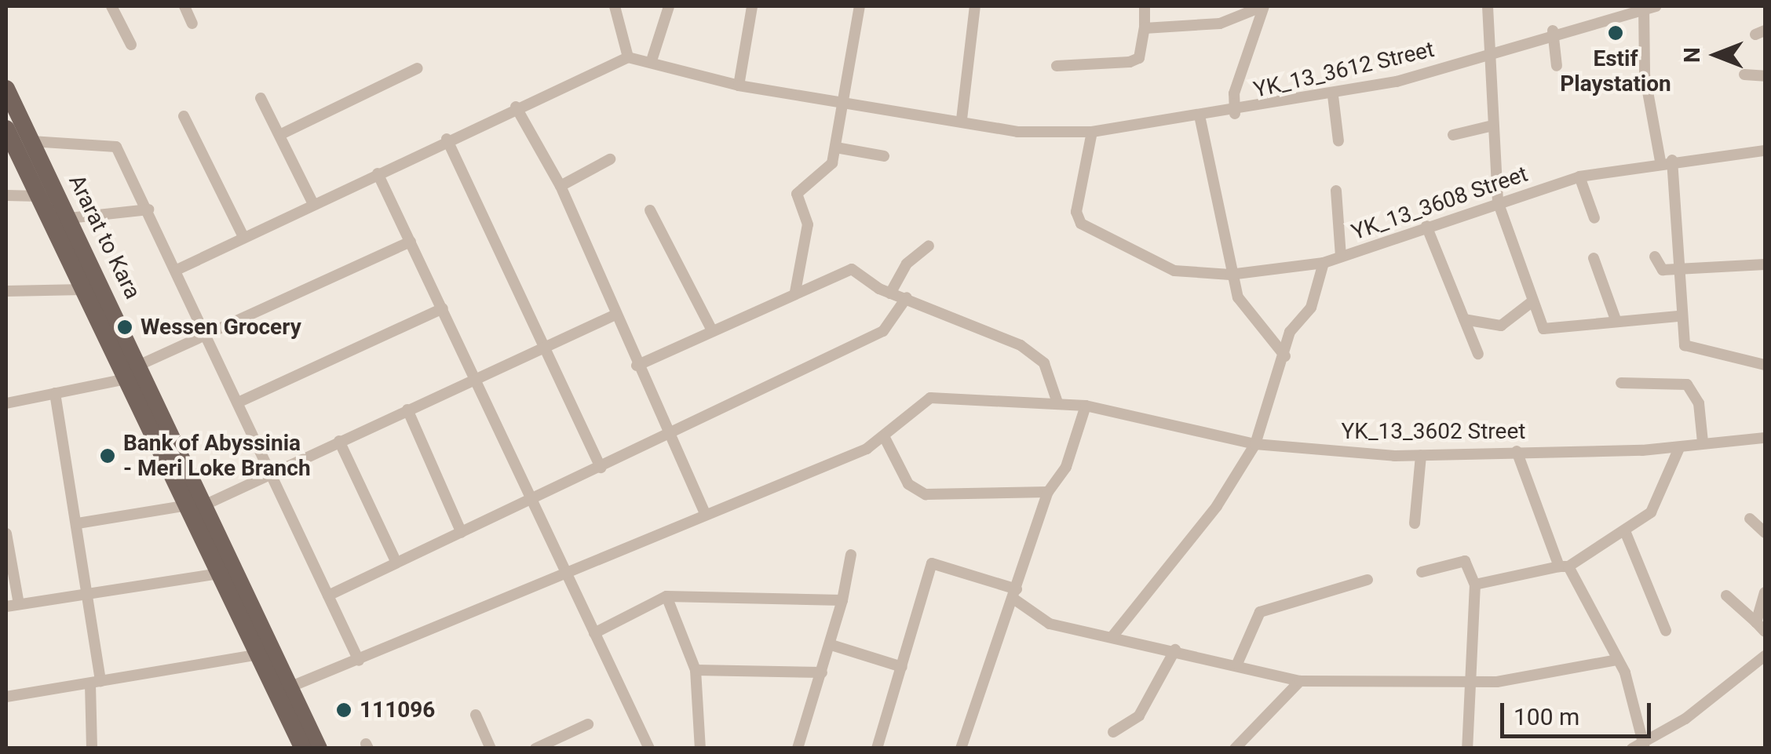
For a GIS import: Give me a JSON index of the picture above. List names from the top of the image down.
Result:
{
  "streets": {
    "main road": ["Ararat to Kara"],
    "street": ["YK_13_3612 Street", "YK_13_3608 Street", "YK_13_3602 Street"]
  },
  "crossings": [
    ["YK_13_3612 Street", "YK_13_3608 Street"]
  ],
  "places": [
    "Estif Playstation",
    "Wessen Grocery",
    "Bank of Abyssinia - Meri Loke Branch",
    "111096"
  ],
  "scale_bar": "100 m",
  "north": "left"
}
